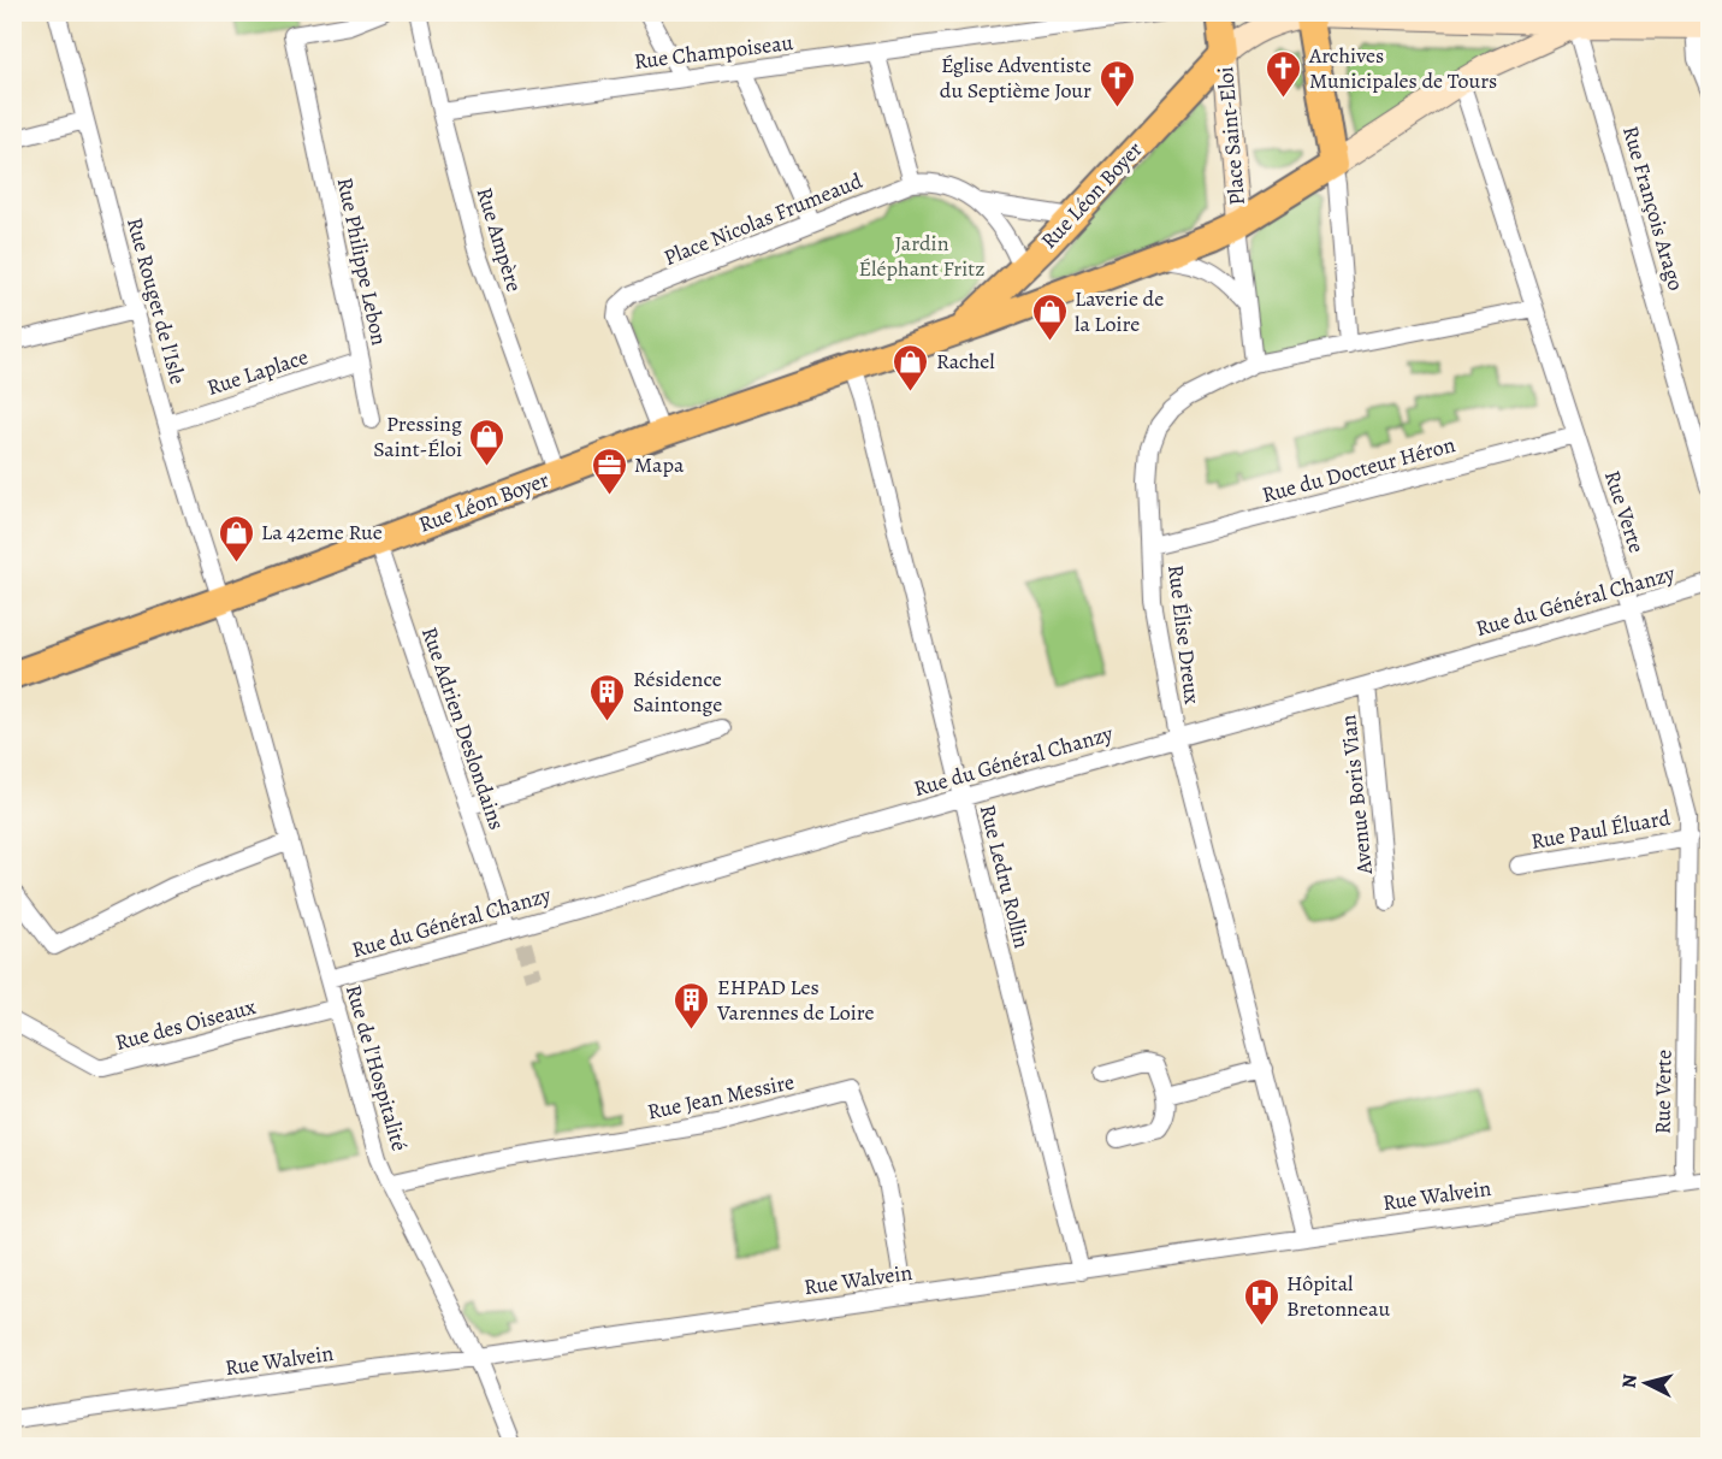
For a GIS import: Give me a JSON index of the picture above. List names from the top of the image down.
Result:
{
  "streets": {
    "main road": ["Place Saint-Eloi", "Rue Léon Boyer"],
    "street": [
      "Rue Champoiseau",
      "Rue François Arago",
      "Place Nicolas Frumeaud",
      "Rue Ampère",
      "Rue Philippe Lebon",
      "Rue Rouget de l'Isle",
      "Rue Laplace",
      "Rue du Docteur Héron",
      "Rue Verte",
      "Rue du Général Chanzy",
      "Rue Élise Dreux",
      "Rue Adrien Deslondains",
      "Avenue Boris Vian",
      "Rue Paul Éluard",
      "Rue Ledru Rollin",
      "Rue des Oiseaux",
      "Rue de l'Hospitalité",
      "Rue Jean Messire",
      "Rue Walvein"
    ]
  },
  "crossings": [
    ["Rue Champoiseau", "Rue Ampère"],
    ["Place Saint-Eloi", "Rue Léon Boyer"],
    ["Place Saint-Eloi", "Rue François Arago"],
    ["Place Saint-Eloi", "Rue Verte"],
    ["Rue Léon Boyer", "Place Nicolas Frumeaud"],
    ["Rue Léon Boyer", "Rue Ampère"],
    ["Rue Léon Boyer", "Rue Rouget de l'Isle"],
    ["Rue Léon Boyer", "Rue Adrien Deslondains"],
    ["Rue Léon Boyer", "Rue Ledru Rollin"],
    ["Rue Léon Boyer", "Rue de l'Hospitalité"],
    ["Rue Philippe Lebon", "Rue Laplace"],
    ["Rue Rouget de l'Isle", "Rue Laplace"],
    ["Rue Rouget de l'Isle", "Rue de l'Hospitalité"],
    ["Rue du Docteur Héron", "Rue Verte"],
    ["Rue du Docteur Héron", "Rue Élise Dreux"],
    ["Rue Verte", "Rue du Général Chanzy"],
    ["Rue Verte", "Rue Élise Dreux"],
    ["Rue Verte", "Rue Paul Éluard"],
    ["Rue Verte", "Rue Walvein"],
    ["Rue du Général Chanzy", "Rue Élise Dreux"],
    ["Rue du Général Chanzy", "Rue Adrien Deslondains"],
    ["Rue du Général Chanzy", "Avenue Boris Vian"],
    ["Rue du Général Chanzy", "Rue Ledru Rollin"],
    ["Rue du Général Chanzy", "Rue de l'Hospitalité"],
    ["Rue Élise Dreux", "Rue Walvein"],
    ["Rue Ledru Rollin", "Rue Walvein"],
    ["Rue des Oiseaux", "Rue de l'Hospitalité"],
    ["Rue de l'Hospitalité", "Rue Jean Messire"],
    ["Rue de l'Hospitalité", "Rue Walvein"],
    ["Rue Jean Messire", "Rue Walvein"]
  ],
  "parks": ["Jardin Éléphant Fritz"],
  "places": {
    "church": ["Archives Municipales de Tours", "Église Adventiste du Septième Jour"],
    "shop": [
      "Laverie de la Loire",
      "Rachel",
      "Pressing Saint-Éloi",
      "La 42eme Rue"
    ],
    "office": ["Mapa"],
    "building": ["Résidence Saintonge", "EHPAD Les Varennes de Loire"],
    "hospital": ["Hôpital Bretonneau"]
  },
  "north": "left"
}
